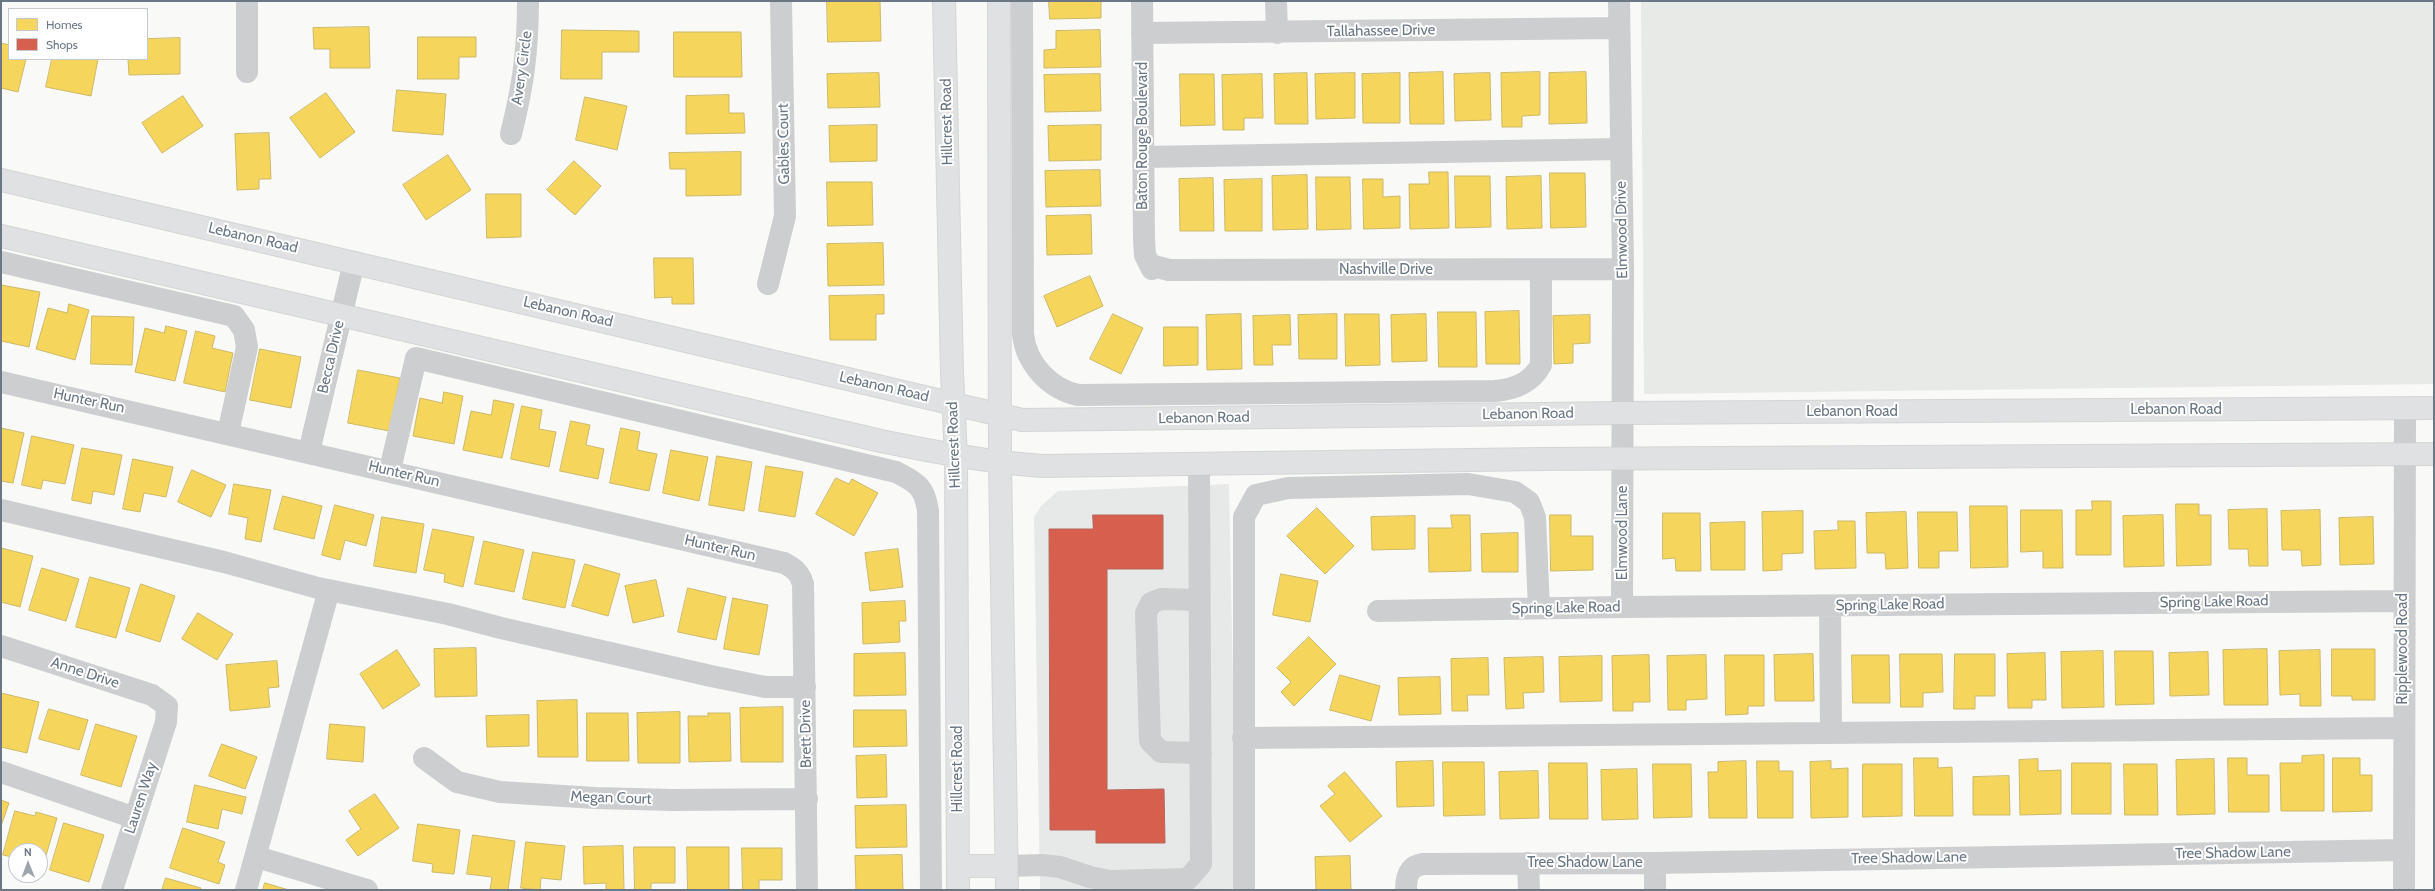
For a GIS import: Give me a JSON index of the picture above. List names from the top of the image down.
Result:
{
  "streets": {
    "main road": ["Hillcrest Road", "Lebanon Road"],
    "street": [
      "Tallahassee Drive",
      "Avery Circle",
      "Baton Rouge Boulevard",
      "Gables Court",
      "Elmwood Drive",
      "Nashville Drive",
      "Becca Drive",
      "Hunter Run",
      "Elmwood Lane",
      "Spring Lake Road",
      "Ripplewood Road",
      "Anne Drive",
      "Brett Drive",
      "Lauren Way",
      "Megan Court",
      "Tree Shadow Lane"
    ]
  },
  "crossings": [
    ["Tallahassee Drive", "Baton Rouge Boulevard"],
    ["Tallahassee Drive", "Elmwood Drive"],
    ["Hillcrest Road", "Lebanon Road"],
    ["Baton Rouge Boulevard", "Nashville Drive"],
    ["Elmwood Drive", "Lebanon Road"],
    ["Elmwood Drive", "Nashville Drive"],
    ["Elmwood Drive", "Elmwood Lane"],
    ["Lebanon Road", "Becca Drive"],
    ["Lebanon Road", "Ripplewood Road"],
    ["Becca Drive", "Hunter Run"],
    ["Hunter Run", "Brett Drive"],
    ["Elmwood Lane", "Spring Lake Road"],
    ["Spring Lake Road", "Ripplewood Road"],
    ["Ripplewood Road", "Tree Shadow Lane"],
    ["Anne Drive", "Lauren Way"],
    ["Brett Drive", "Megan Court"]
  ],
  "legend": ["Homes", "Shops"],
  "north": "top"
}
